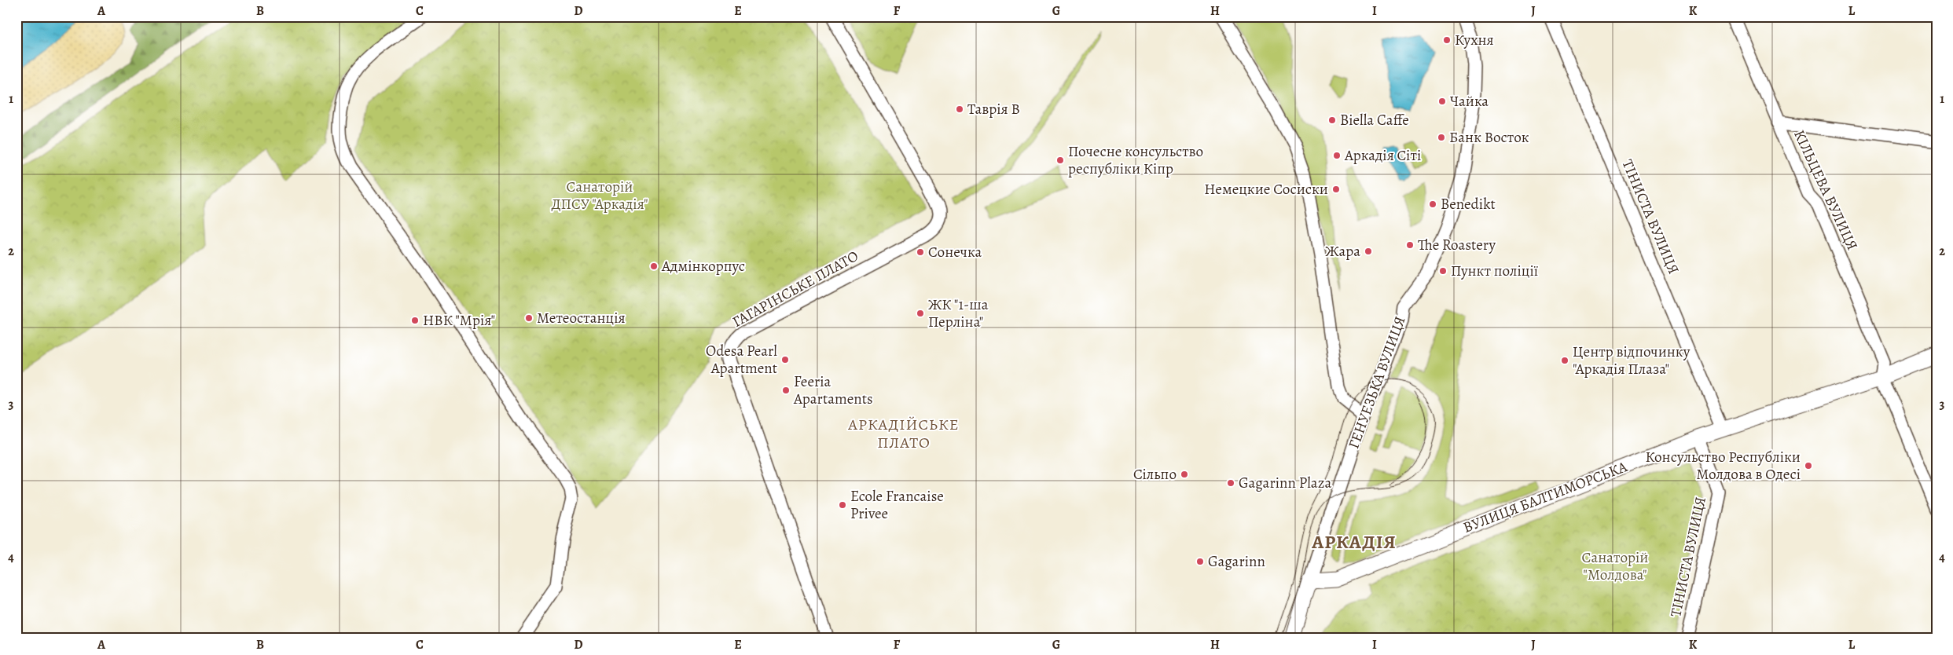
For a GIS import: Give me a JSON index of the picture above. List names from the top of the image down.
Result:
{
  "streets": {
    "main road": ["ГЕНУЕЗЬКА ВУЛИЦЯ", "ВУЛИЦЯ БАЛТИМОРСЬКА"],
    "street": ["КІЛЬЦЕВА ВУЛИЦЯ", "ТІНИСТА ВУЛИЦЯ", "ГАГАРІНСЬКЕ ПЛАТО"]
  },
  "crossings": [
    ["КІЛЬЦЕВА ВУЛИЦЯ", "ВУЛИЦЯ БАЛТИМОРСЬКА"],
    ["ТІНИСТА ВУЛИЦЯ", "ВУЛИЦЯ БАЛТИМОРСЬКА"],
    ["ГЕНУЕЗЬКА ВУЛИЦЯ", "ВУЛИЦЯ БАЛТИМОРСЬКА"]
  ],
  "districts": ["АРКАДІЙСЬКЕ ПЛАТО", "АРКАДІЯ"],
  "parks": ["Санаторій ДПСУ \"Аркадія\"", "Санаторій \"Молдова\""],
  "places": [
    "Кухня",
    "Чайка",
    "Таврія В",
    "Biella Caffe",
    "Банк Восток",
    "Аркадія Сіті",
    "Почесне консульство республіки Кіпр",
    "Немецкие Сосиски",
    "Benedikt",
    "The Roastery",
    "Жара",
    "Сонечка",
    "Адмінкорпус",
    "Пункт поліції",
    "ЖК \"1-ша Перліна\"",
    "Метеостанція",
    "НВК \"Мрія\"",
    "Odesa Pearl Apartment",
    "Центр відпочинку \"Аркадія Плаза\"",
    "Feeria Apartaments",
    "Консульство Республіки Молдова в Одесі",
    "Сільпо",
    "Gagarinn Plaza",
    "Ecole Francaise Privee",
    "Gagarinn"
  ],
  "grid": {
    "columns": [
      "A",
      "B",
      "C",
      "D",
      "E",
      "F",
      "G",
      "H",
      "I",
      "J",
      "K",
      "L"
    ],
    "rows": [
      "1",
      "2",
      "3",
      "4"
    ]
  }
}
